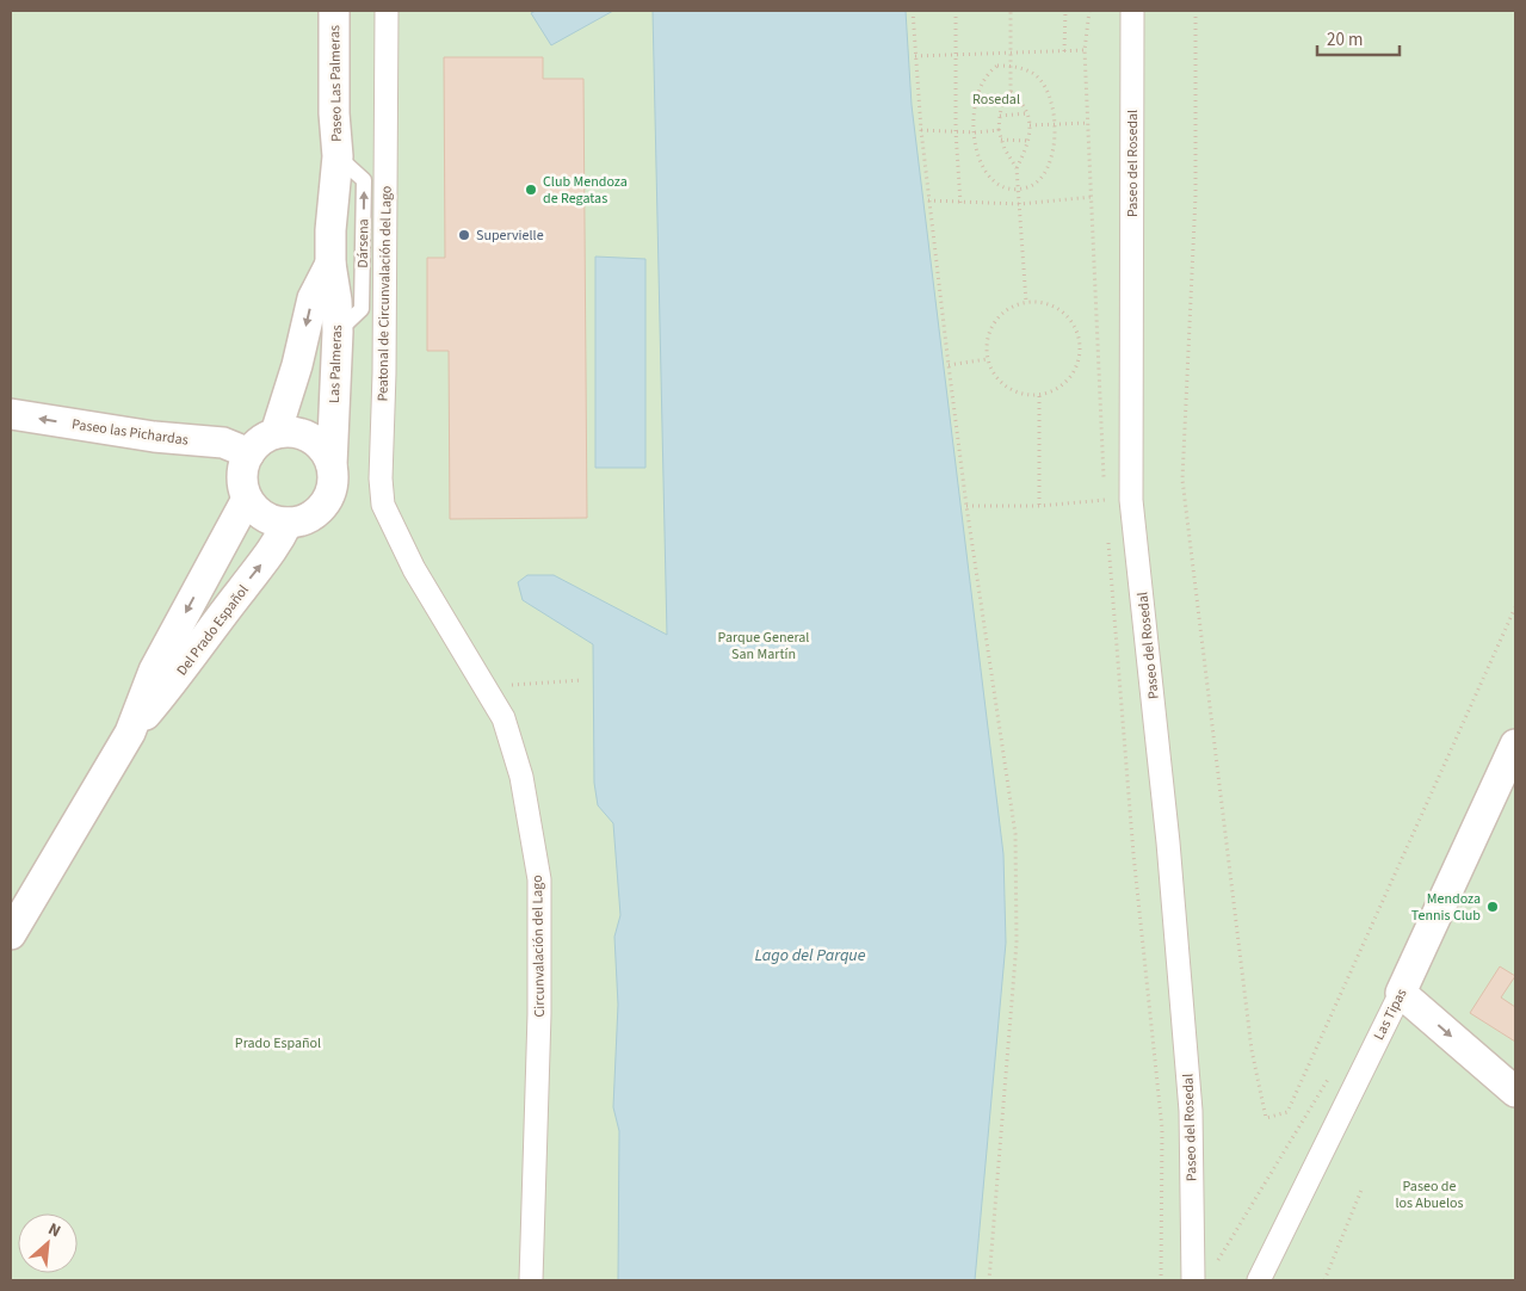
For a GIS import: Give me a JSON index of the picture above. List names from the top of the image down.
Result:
{
  "streets": {
    "street": [
      "Paseo Las Palmeras",
      "Paseo del Rosedal",
      "Peatonal de Circunvalación del Lago",
      "Las Palmeras",
      "Paseo las Pichardas",
      "Del Prado Español",
      "Circunvalación del Lago",
      "Las Tipas"
    ],
    "lane": ["Dársena"]
  },
  "crossings": [
    ["Paseo Las Palmeras", "Dársena"],
    ["Paseo Las Palmeras", "Las Palmeras"],
    ["Dársena", "Las Palmeras"],
    ["Peatonal de Circunvalación del Lago", "Circunvalación del Lago"],
    ["Las Palmeras", "Paseo las Pichardas"],
    ["Las Palmeras", "Del Prado Español"],
    ["Paseo las Pichardas", "Del Prado Español"]
  ],
  "one_way": ["Dársena", "Paseo las Pichardas"],
  "water": ["Lago del Parque"],
  "parks": [
    "Rosedal",
    "Parque General San Martín",
    "Prado Español",
    "Paseo de los Abuelos"
  ],
  "places": ["Club Mendoza de Regatas", "Supervielle", "Mendoza Tennis Club"],
  "scale_bar": "20 m",
  "north": "top right"
}
